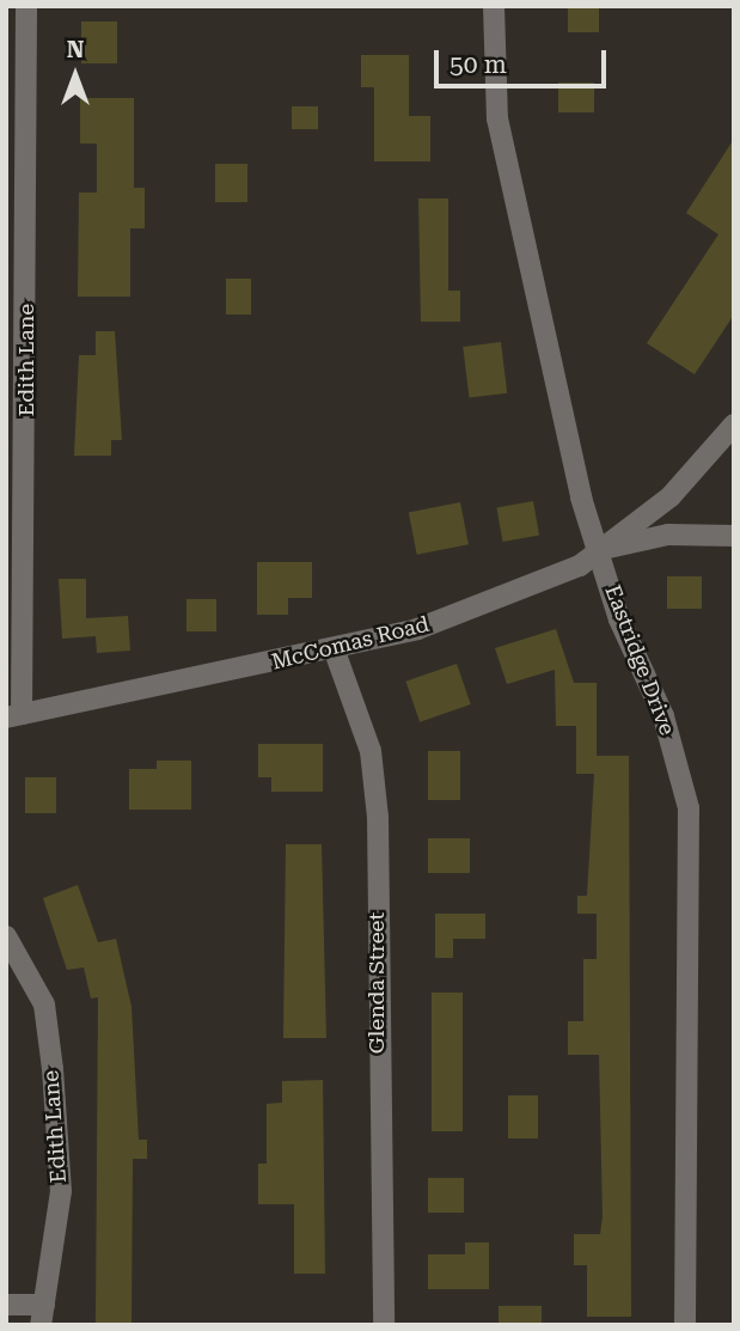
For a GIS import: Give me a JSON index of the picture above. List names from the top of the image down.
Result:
{
  "streets": {
    "street": [
      "Edith Lane",
      "McComas Road",
      "Eastridge Drive",
      "Glenda Street"
    ]
  },
  "crossings": [
    ["Edith Lane", "McComas Road"],
    ["McComas Road", "Eastridge Drive"],
    ["McComas Road", "Glenda Street"]
  ],
  "scale_bar": "50 m",
  "north": "top"
}
